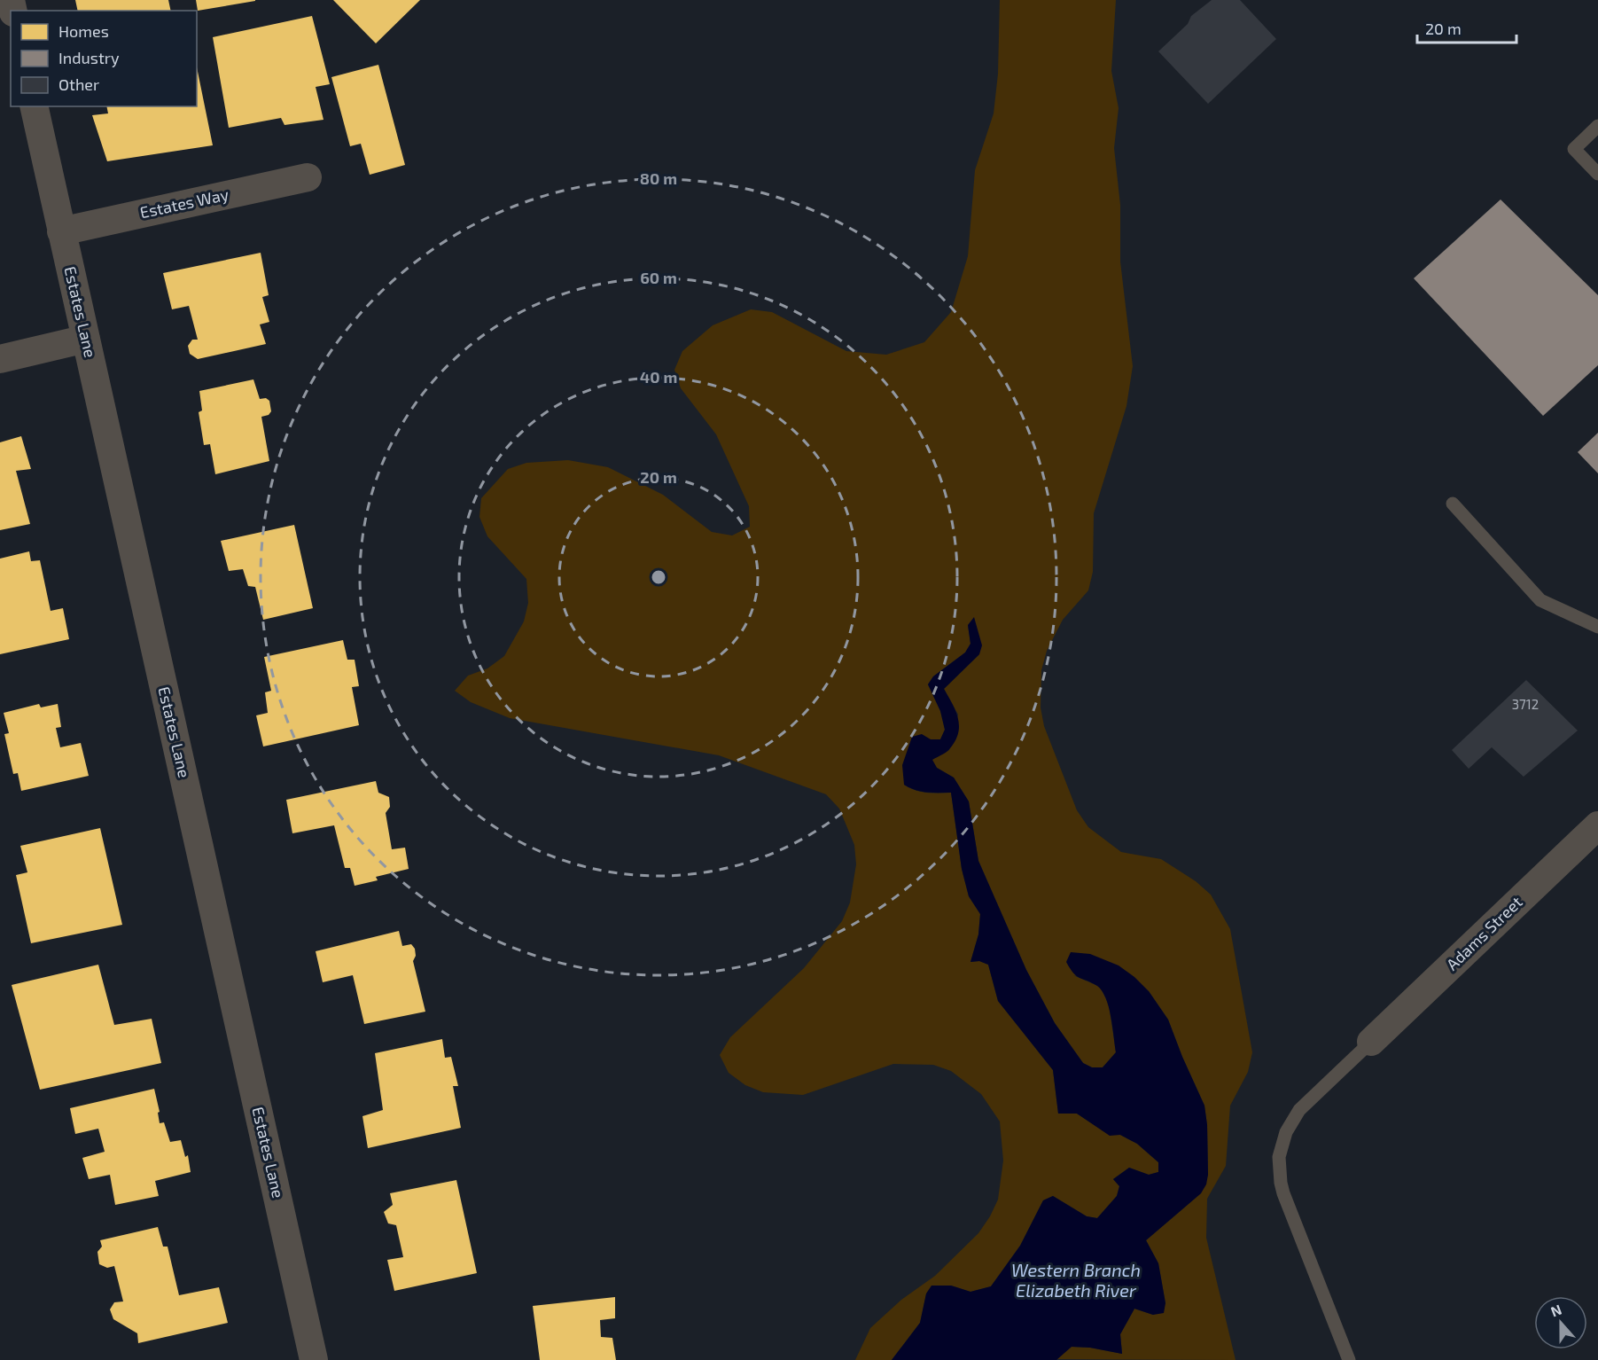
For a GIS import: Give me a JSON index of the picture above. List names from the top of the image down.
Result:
{
  "streets": {
    "street": ["Estates Way", "Estates Lane", "Adams Street"]
  },
  "crossings": [
    ["Estates Way", "Estates Lane"]
  ],
  "water": ["Western Branch Elizabeth River"],
  "house_numbers": ["3712"],
  "legend": ["Homes", "Industry", "Other"],
  "scale_bar": "20 m",
  "north": "top",
  "rings": [
    "80 m",
    "60 m",
    "40 m",
    "20 m"
  ]
}
